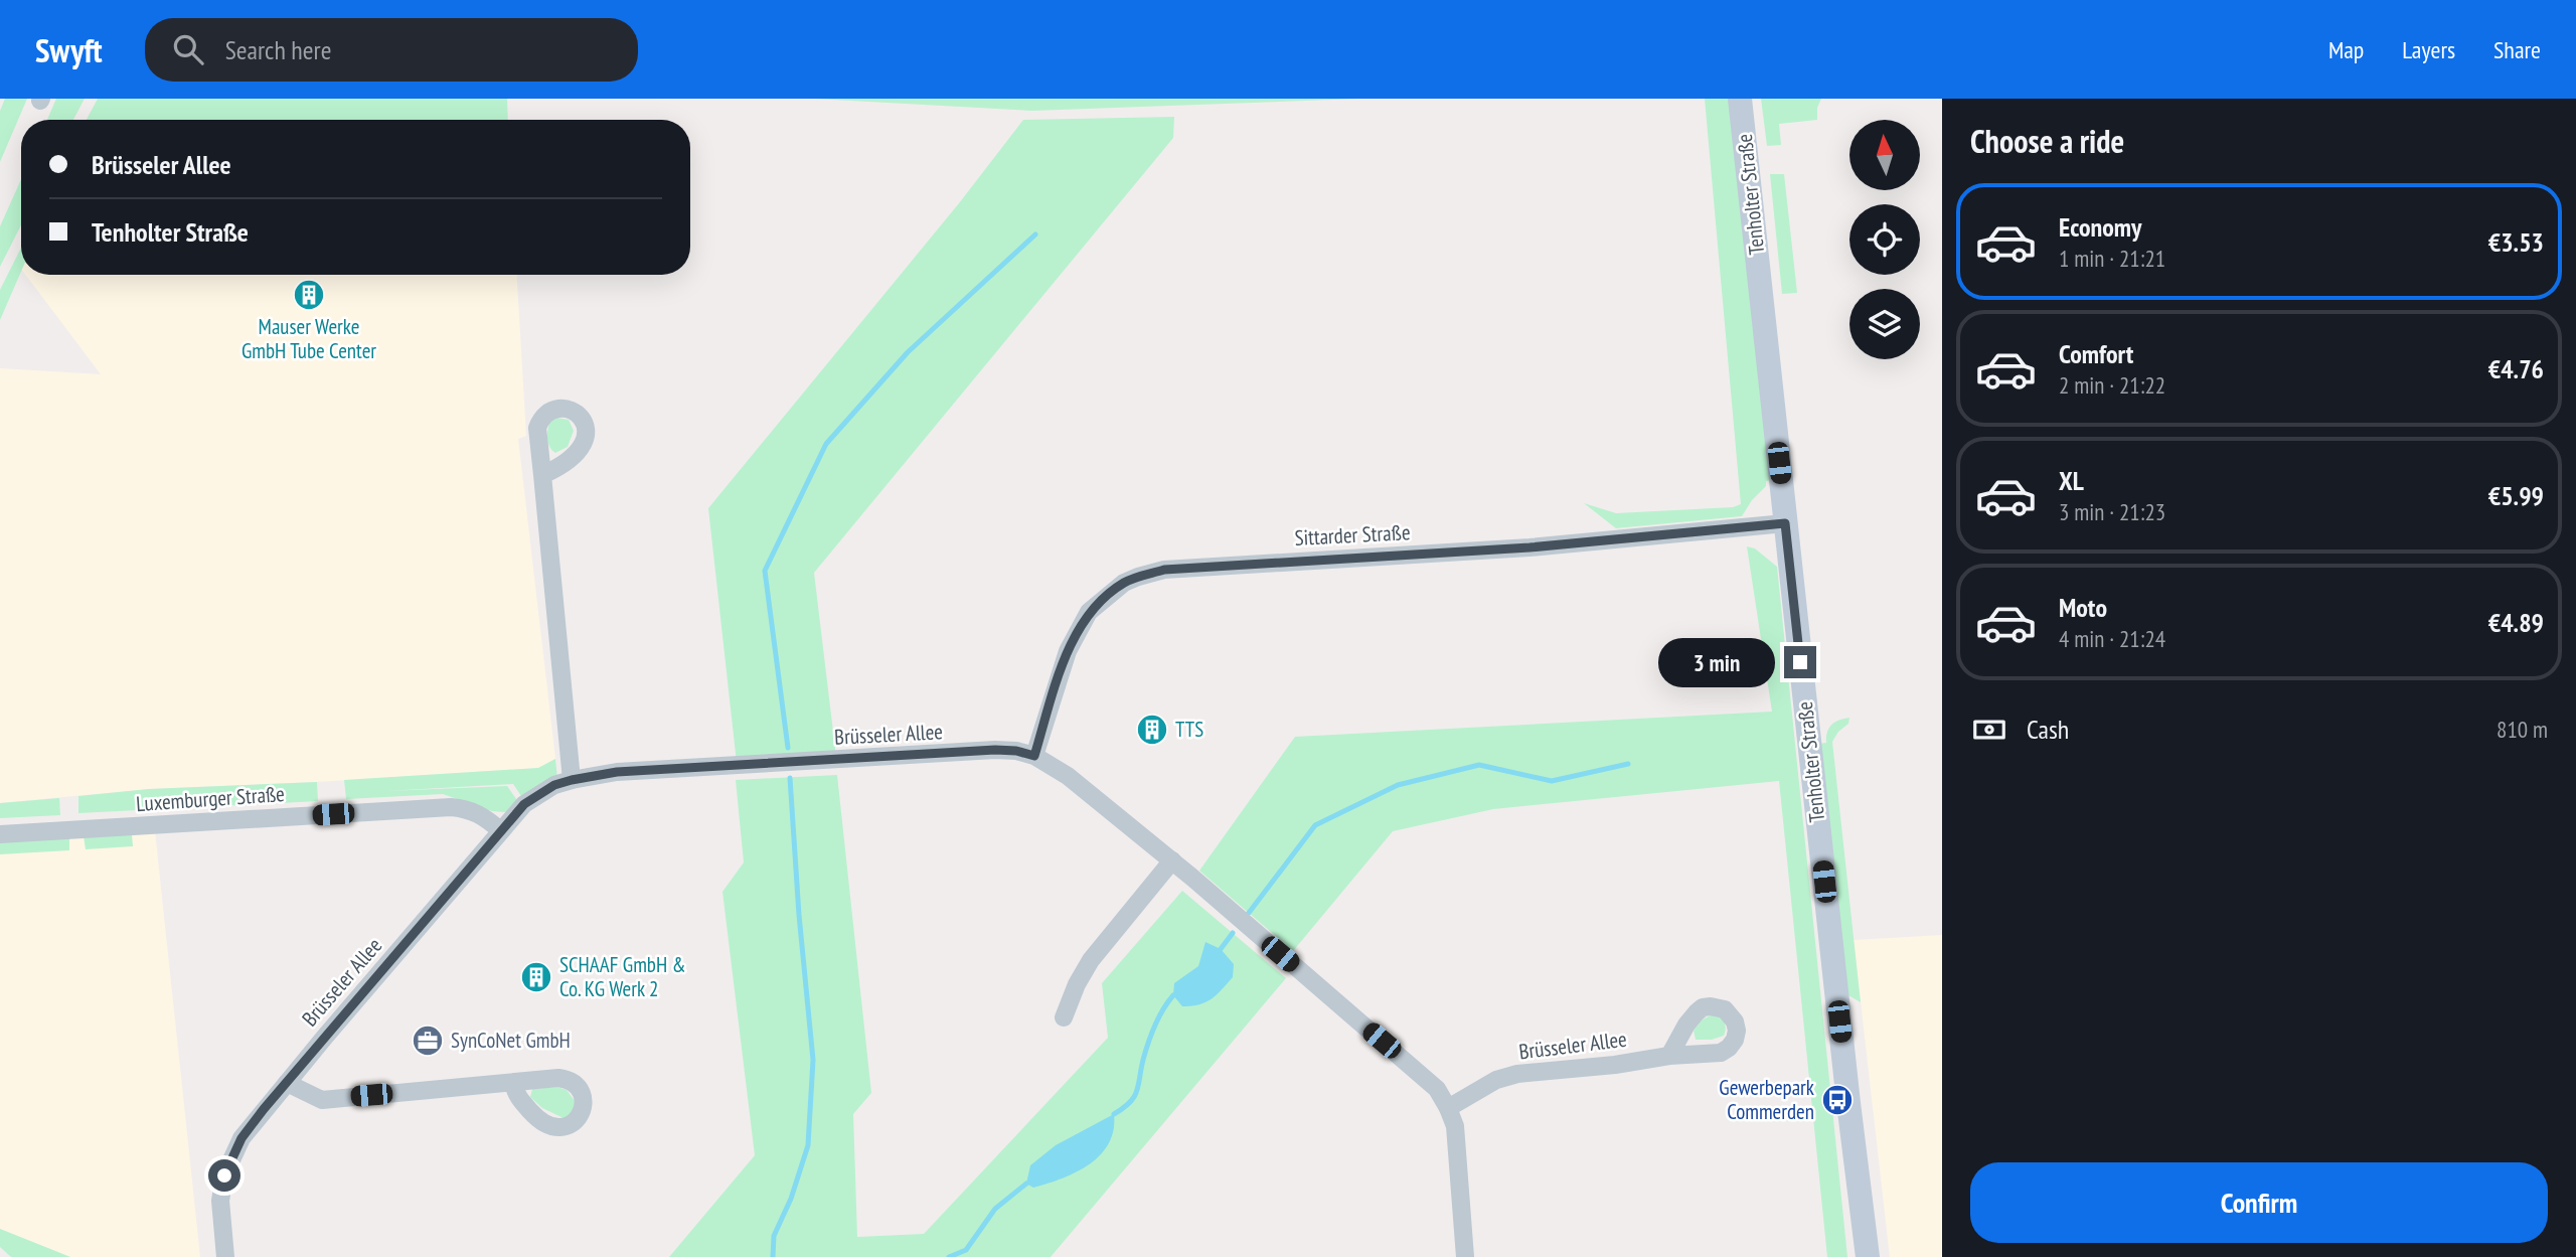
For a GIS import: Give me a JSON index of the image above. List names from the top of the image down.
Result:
{
  "streets": {
    "street": [
      "Tenholter Straße",
      "Sittarder Straße",
      "Brüsseler Allee",
      "Luxemburger Straße"
    ]
  },
  "crossings": [
    ["Tenholter Straße", "Sittarder Straße"],
    ["Sittarder Straße", "Brüsseler Allee"],
    ["Brüsseler Allee", "Luxemburger Straße"]
  ],
  "places": {
    "building": ["Mauser Werke GmbH Tube Center", "TTS", "SCHAAF GmbH & Co. KG Werk 2"],
    "office": ["SynCoNet GmbH"],
    "bus stop": ["Gewerbepark Commerden"]
  },
  "north": "top",
  "page": {
    "header": "Swyft",
    "search": "Search here",
    "nav": ["Map", "Layers", "Share"],
    "heading": "Choose a ride",
    "banner": ["Brüsseler Allee", "Tenholter Straße"],
    "list": [
      {
        "name": "Economy",
        "note": "1 min · 21:21",
        "value": "€3.53"
      },
      {
        "name": "Comfort",
        "note": "2 min · 21:22",
        "value": "€4.76"
      },
      {
        "name": "XL",
        "note": "3 min · 21:23",
        "value": "€5.99"
      },
      {
        "name": "Moto",
        "note": "4 min · 21:24",
        "value": "€4.89"
      }
    ],
    "bubble": "3 min",
    "pay": ["Cash", "810 m"],
    "buttons": "Confirm"
  }
}
